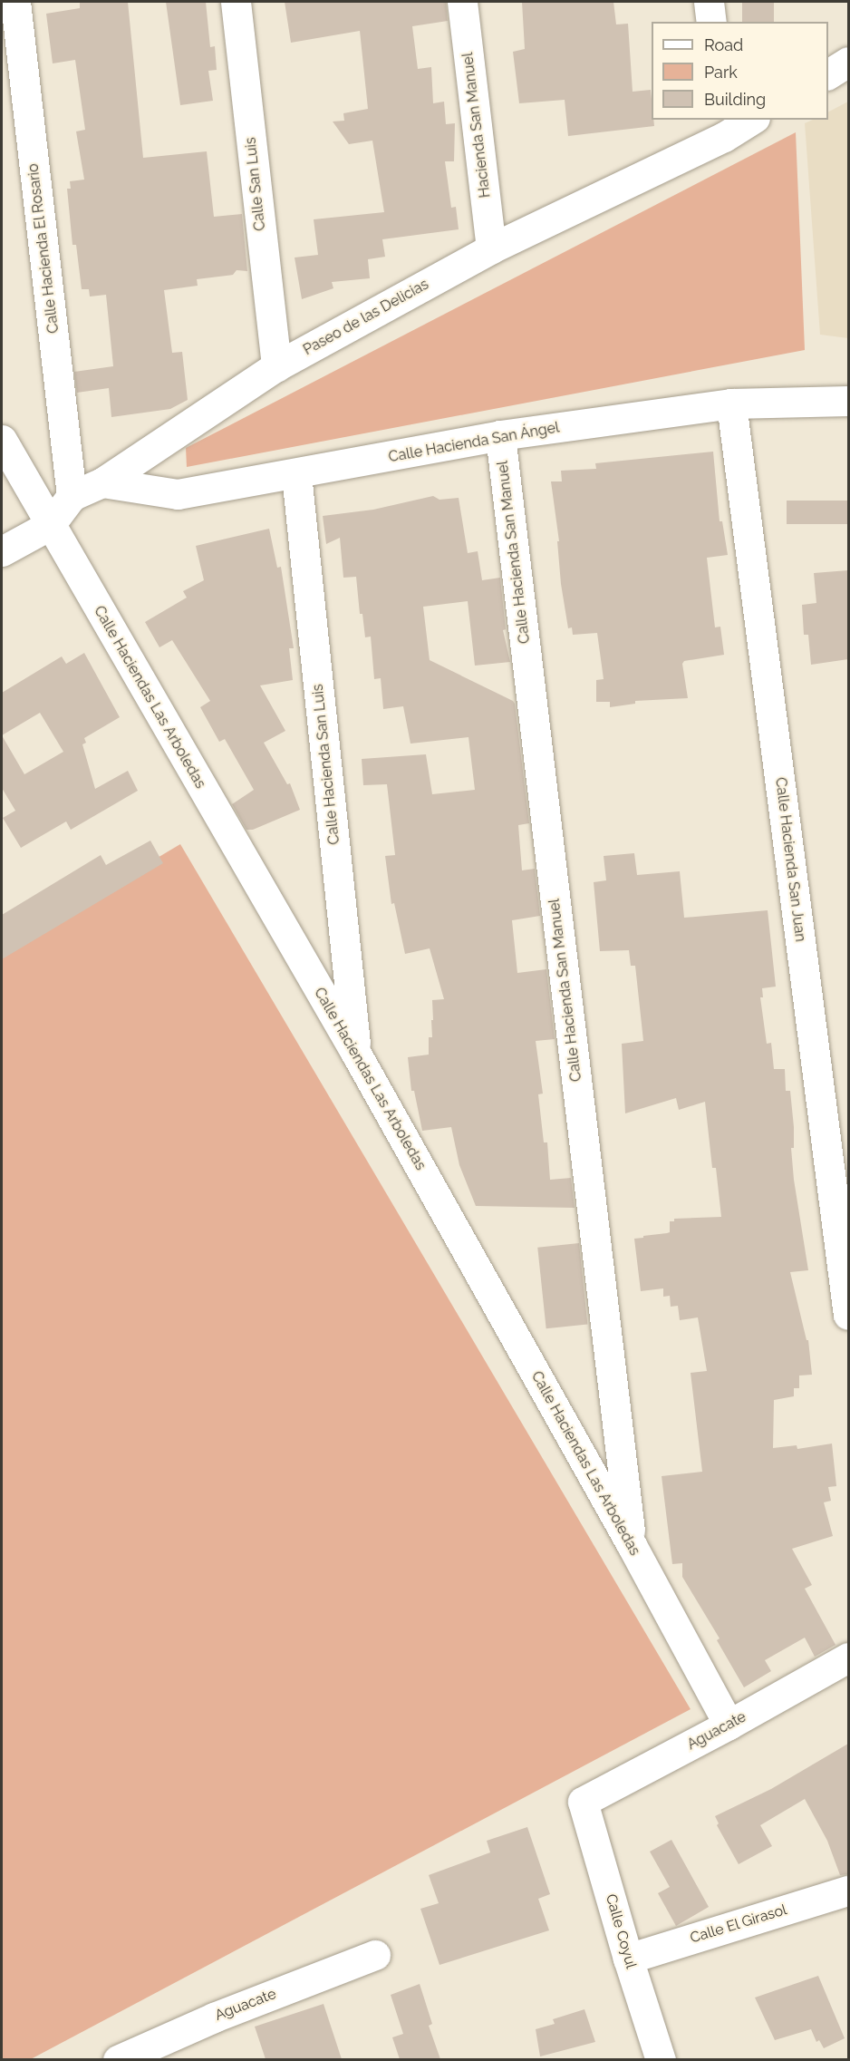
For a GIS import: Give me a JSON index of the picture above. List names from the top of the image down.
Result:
{
  "streets": {
    "street": [
      "Hacienda San Manuel",
      "Calle San Luis",
      "Calle Hacienda El Rosario",
      "Paseo de las Delicias",
      "Calle Hacienda San Ángel",
      "Calle Hacienda San Manuel",
      "Calle Haciendas Las Arboledas",
      "Calle Hacienda San Luis",
      "Calle Hacienda San Juan",
      "Aguacate",
      "Calle El Girasol",
      "Calle Coyul"
    ]
  },
  "crossings": [
    ["Hacienda San Manuel", "Paseo de las Delicias"],
    ["Calle San Luis", "Paseo de las Delicias"],
    ["Calle Hacienda El Rosario", "Paseo de las Delicias"],
    ["Paseo de las Delicias", "Calle Hacienda San Ángel"],
    ["Paseo de las Delicias", "Calle Haciendas Las Arboledas"],
    ["Calle Hacienda San Ángel", "Calle Hacienda San Manuel"],
    ["Calle Hacienda San Ángel", "Calle Hacienda San Luis"],
    ["Calle Hacienda San Ángel", "Calle Hacienda San Juan"],
    ["Calle Hacienda San Manuel", "Calle Haciendas Las Arboledas"],
    ["Calle Haciendas Las Arboledas", "Calle Hacienda San Luis"],
    ["Calle Haciendas Las Arboledas", "Aguacate"],
    ["Aguacate", "Calle Coyul"],
    ["Calle El Girasol", "Calle Coyul"]
  ],
  "legend": ["Road", "Park", "Building"]
}
